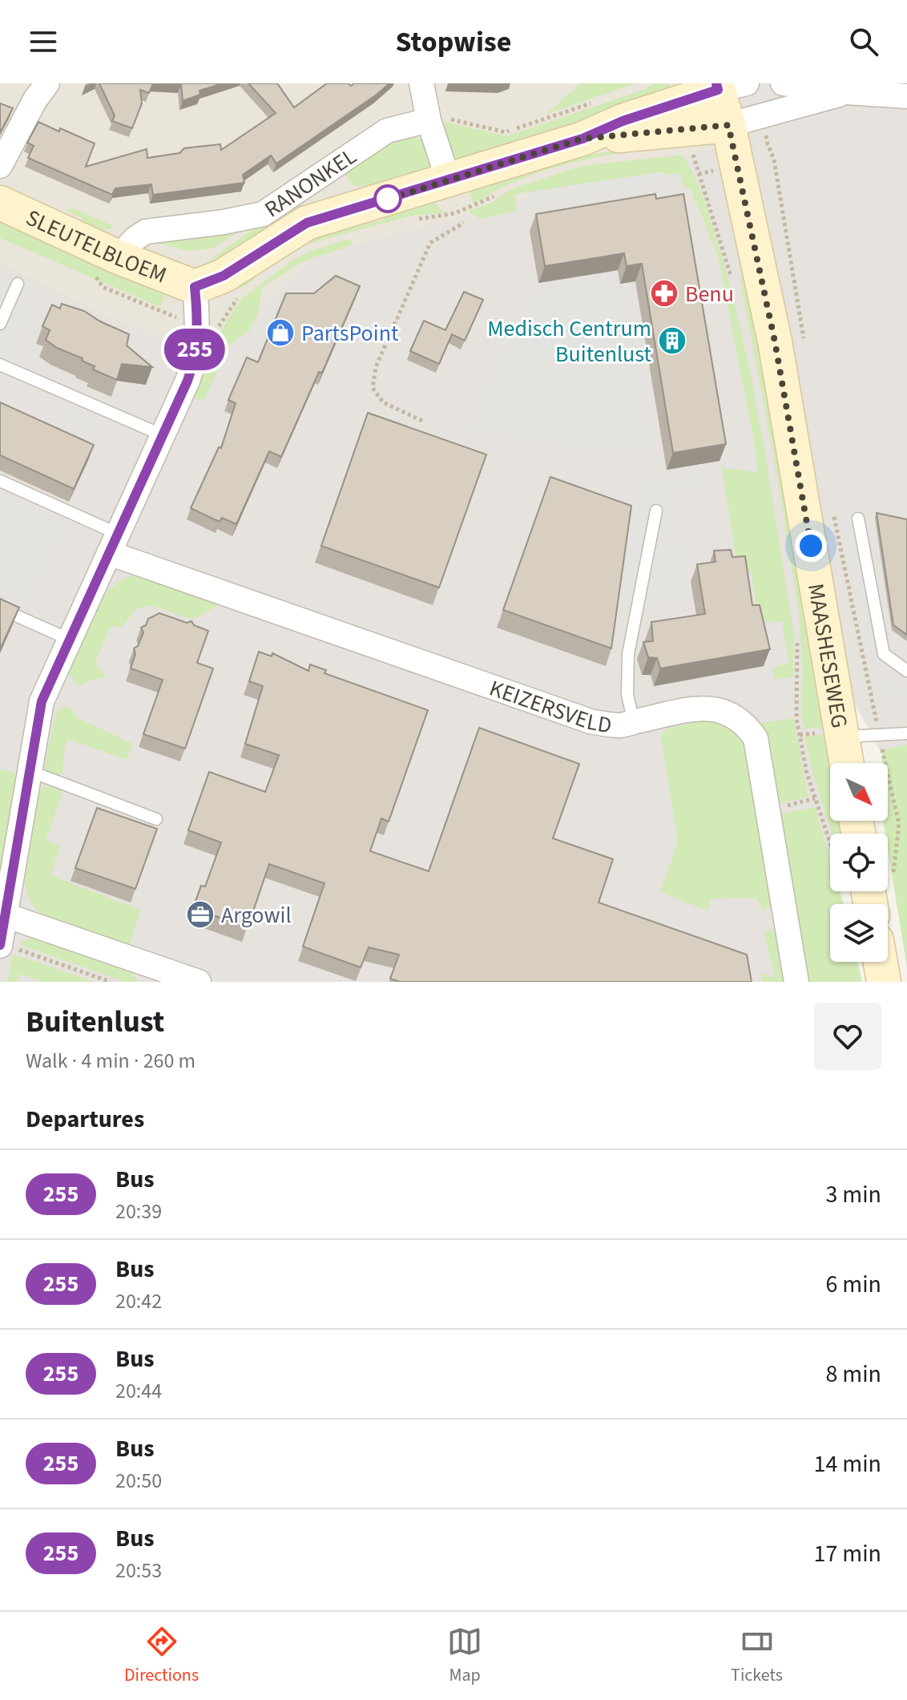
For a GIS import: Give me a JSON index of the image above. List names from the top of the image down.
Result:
{
  "streets": {
    "street": [
      "RANONKEL",
      "SLEUTELBLOEM",
      "MAASHESEWEG",
      "KEIZERSVELD"
    ]
  },
  "crossings": [
    ["RANONKEL", "SLEUTELBLOEM"]
  ],
  "places": {
    "pharmacy": ["Benu"],
    "shop": ["PartsPoint"],
    "building": ["Medisch Centrum Buitenlust"],
    "office": ["Argowil"]
  },
  "lines": ["bus line 255"],
  "north": "bottom right",
  "page": {
    "header": "Stopwise",
    "on_map": "255",
    "heading": [
      ["Buitenlust", "Walk · 4 min · 260 m"],
      "Departures"
    ],
    "list": [
      {
        "mark": "255",
        "name": "Bus",
        "note": "20:39",
        "value": "3 min"
      },
      {
        "mark": "255",
        "name": "Bus",
        "note": "20:42",
        "value": "6 min"
      },
      {
        "mark": "255",
        "name": "Bus",
        "note": "20:44",
        "value": "8 min"
      },
      {
        "mark": "255",
        "name": "Bus",
        "note": "20:50",
        "value": "14 min"
      },
      {
        "mark": "255",
        "name": "Bus",
        "note": "20:53",
        "value": "17 min"
      }
    ],
    "tabs": ["Directions", "Map", "Tickets"]
  }
}
